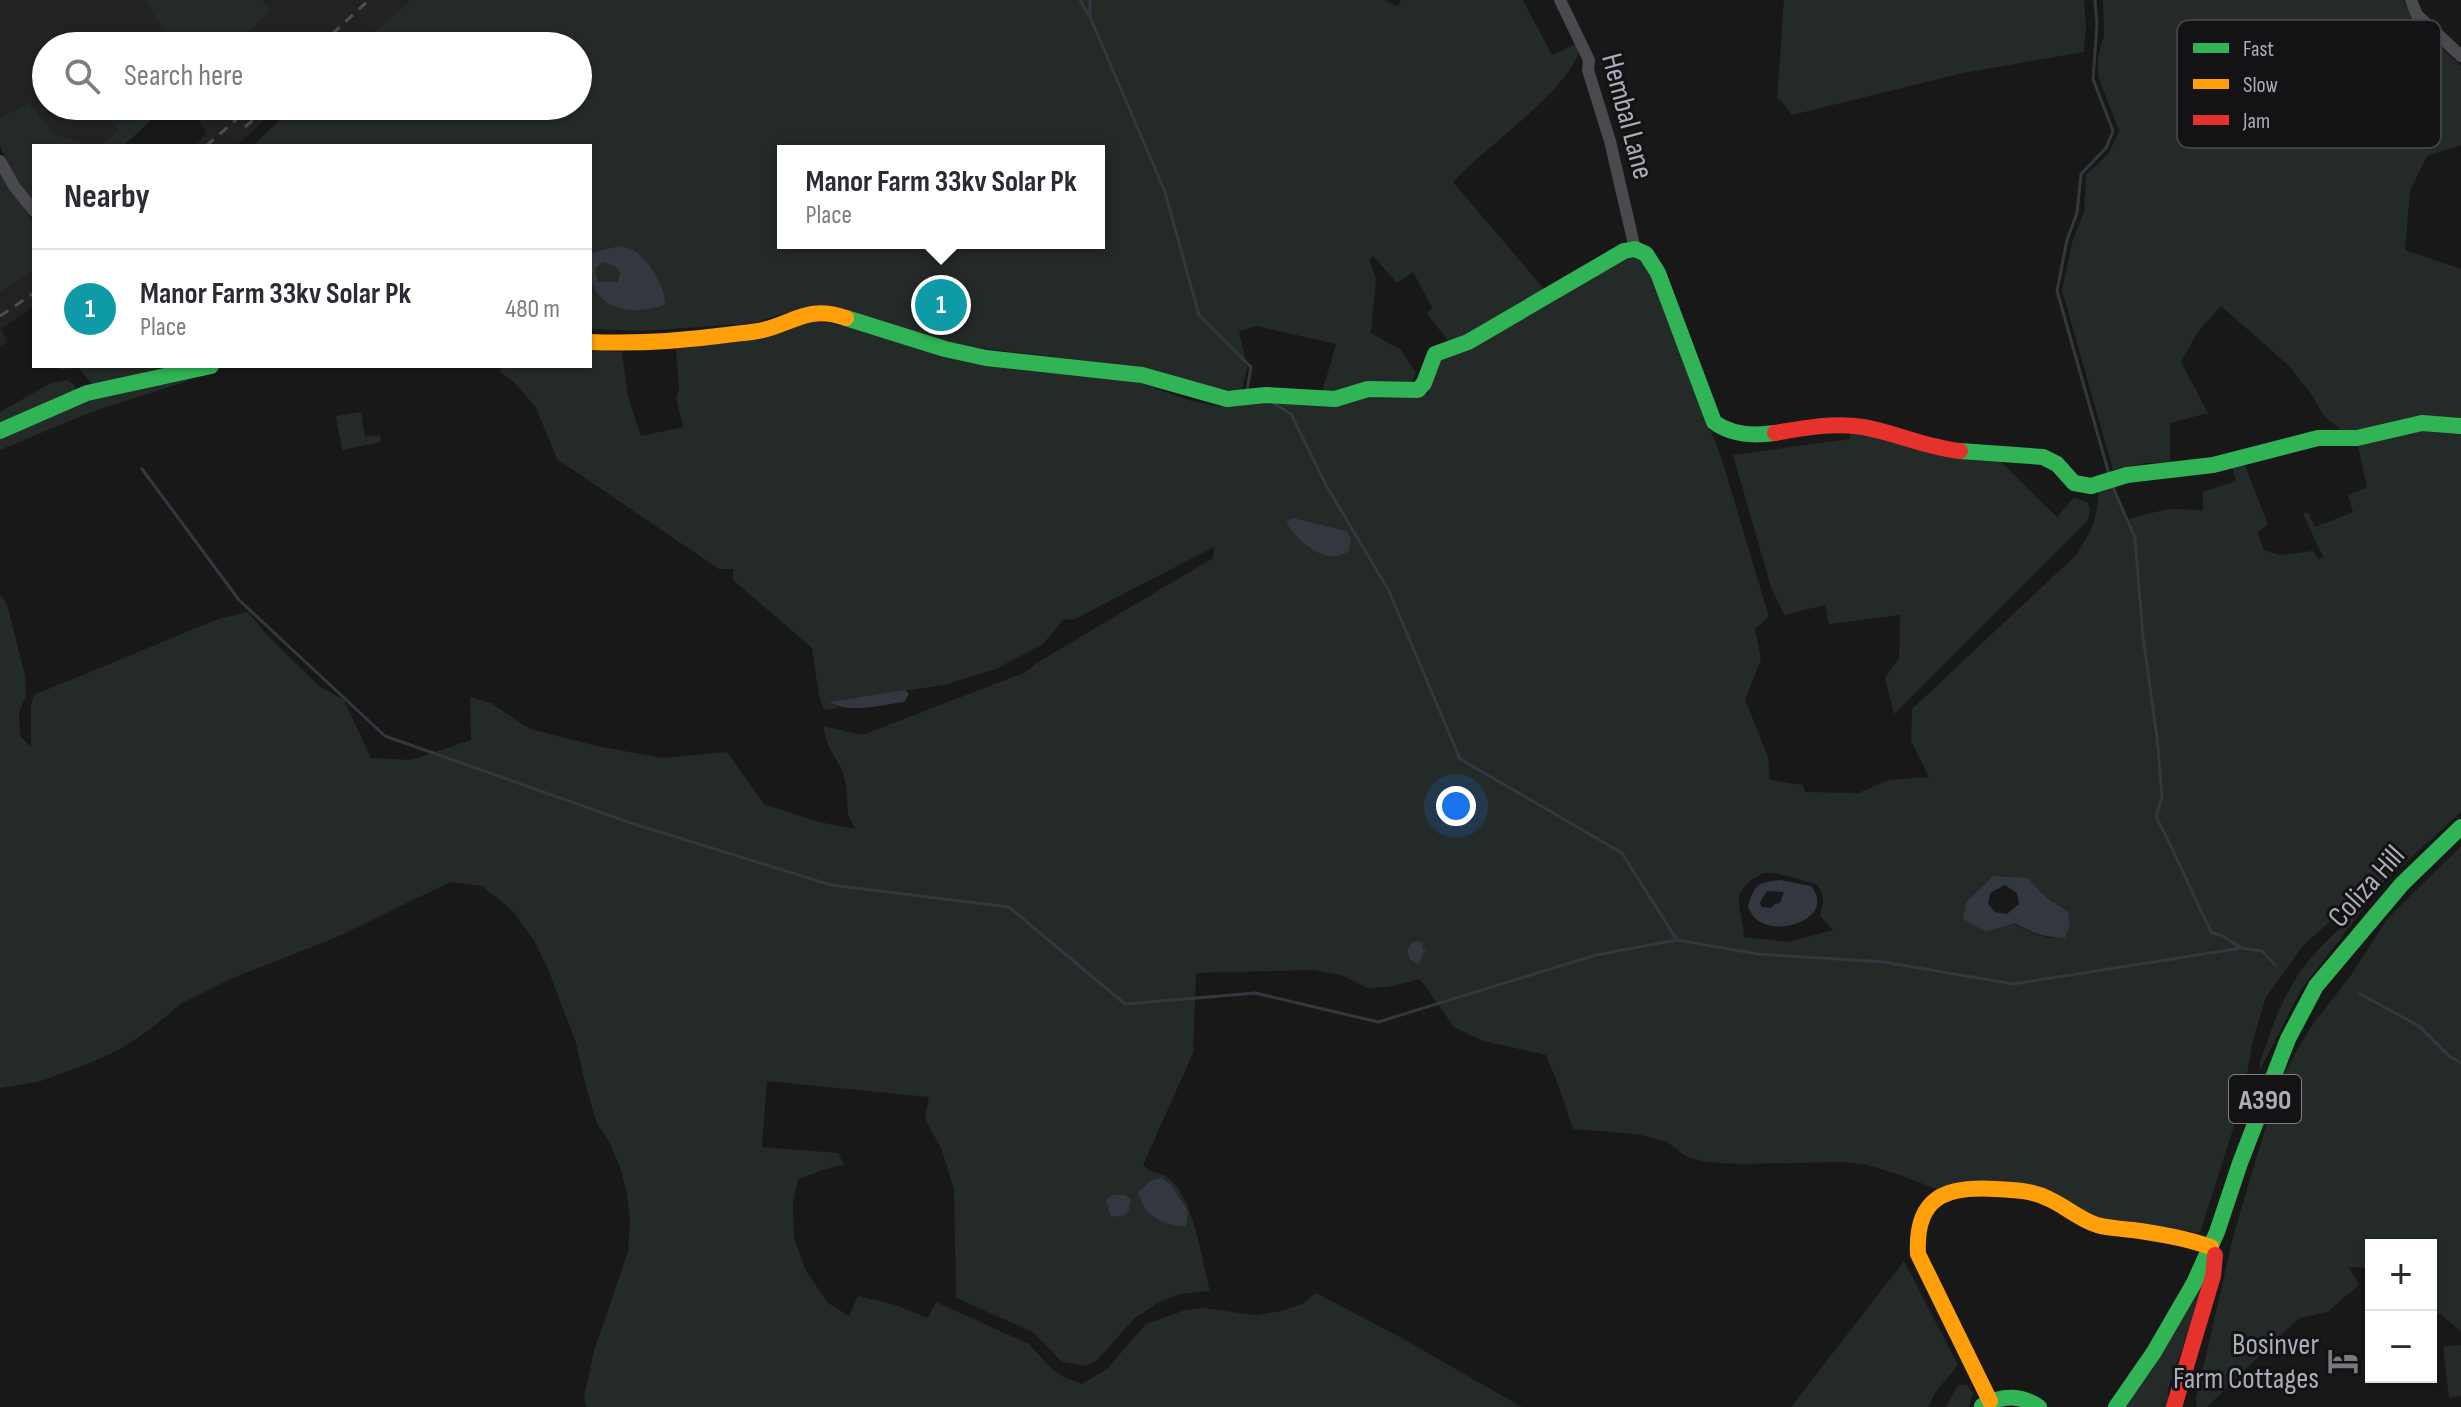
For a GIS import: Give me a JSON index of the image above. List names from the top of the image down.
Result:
{
  "streets": {
    "main road": ["Coliza Hill", "A390"],
    "street": ["Hembal Lane"]
  },
  "crossings": [
    ["Coliza Hill", "A390"]
  ],
  "places": {
    "hotel": ["Bosinver Farm Cottages"]
  },
  "legend": ["Fast", "Slow", "Jam"],
  "page": {
    "search": "Search here",
    "heading": "Nearby",
    "popup": ["Manor Farm 33kv Solar Pk", "Place"],
    "list": [
      {
        "mark": "1",
        "name": "Manor Farm 33kv Solar Pk",
        "note": "Place",
        "value": "480 m"
      }
    ],
    "pins": "1",
    "map_buttons": ["+", "−"]
  }
}
